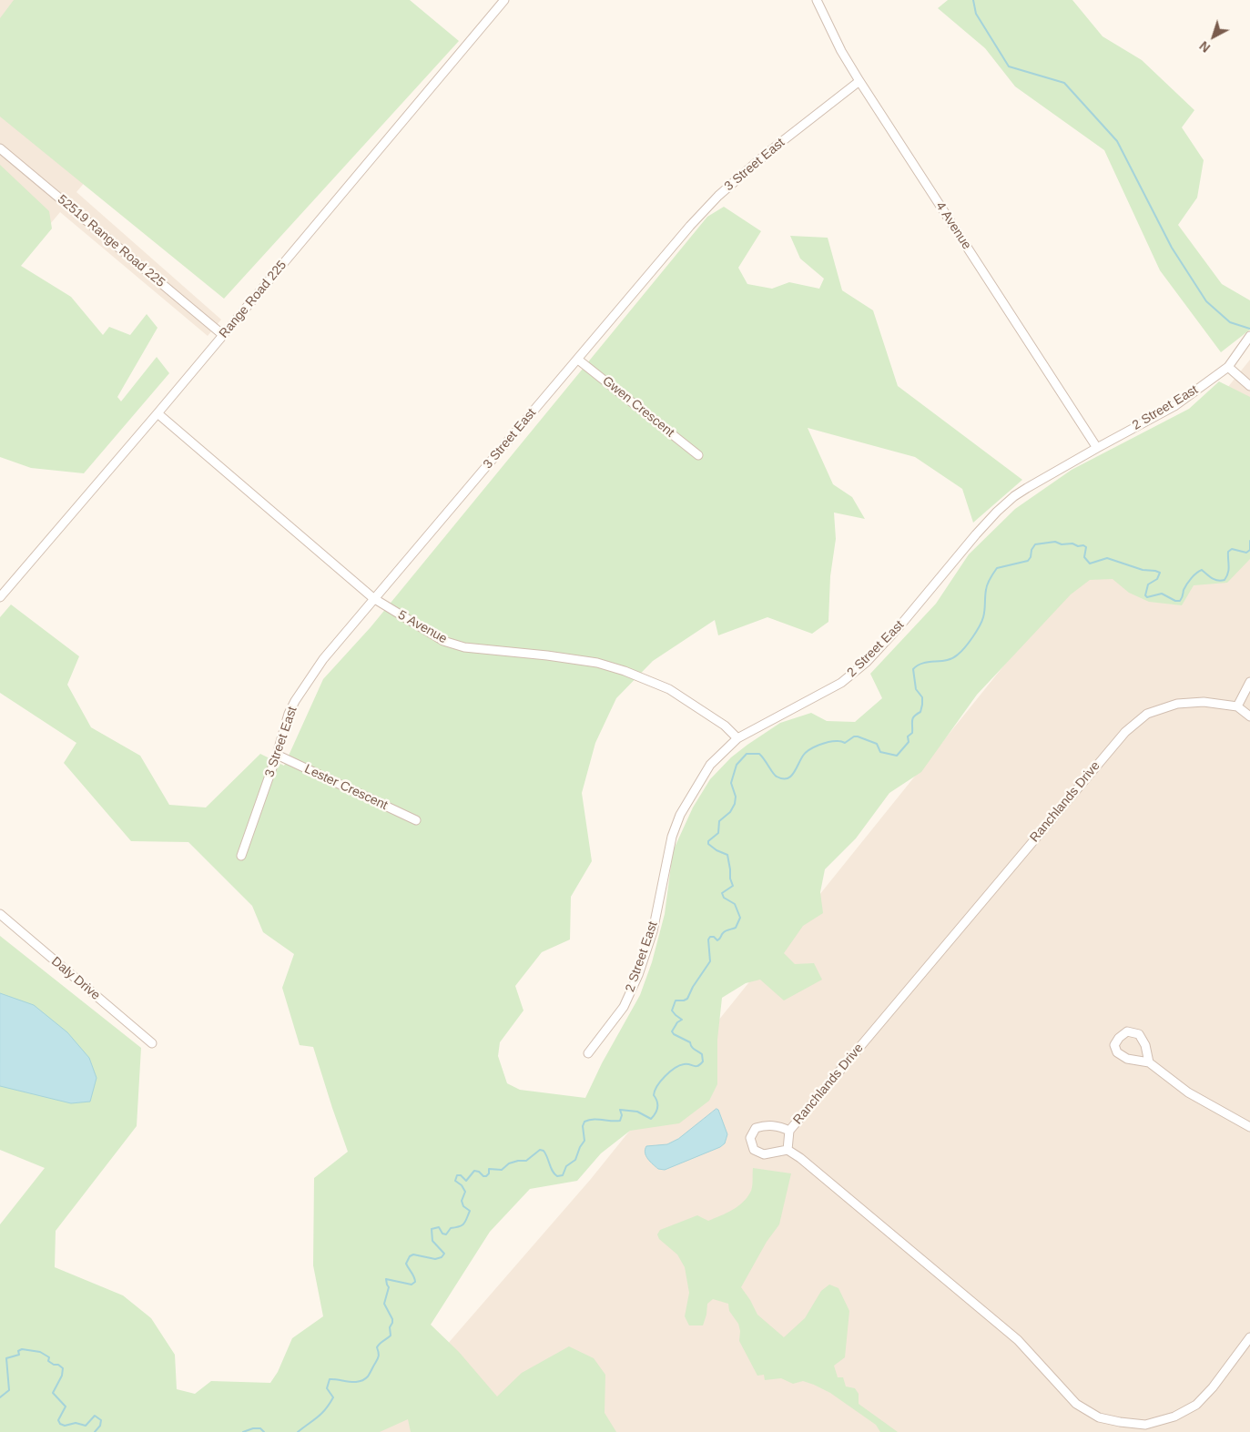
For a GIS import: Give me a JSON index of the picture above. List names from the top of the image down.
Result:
{
  "streets": {
    "street": [
      "3 Street East",
      "4 Avenue",
      "52519 Range Road 225",
      "Range Road 225",
      "Gwen Crescent",
      "2 Street East",
      "5 Avenue",
      "Lester Crescent",
      "Ranchlands Drive",
      "Daly Drive"
    ]
  },
  "crossings": [
    ["3 Street East", "4 Avenue"],
    ["3 Street East", "Gwen Crescent"],
    ["3 Street East", "5 Avenue"],
    ["3 Street East", "Lester Crescent"],
    ["4 Avenue", "2 Street East"],
    ["52519 Range Road 225", "Range Road 225"],
    ["Range Road 225", "5 Avenue"],
    ["2 Street East", "5 Avenue"]
  ],
  "north": "bottom left"
}
